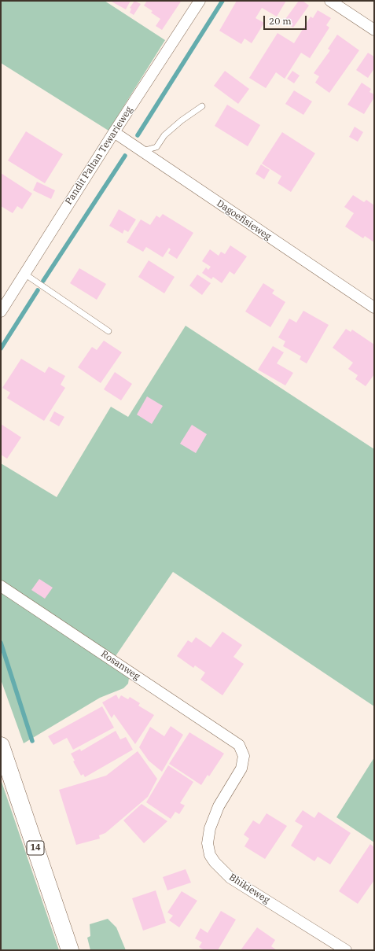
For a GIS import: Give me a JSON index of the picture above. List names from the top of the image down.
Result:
{
  "streets": {
    "main road": ["14"],
    "street": [
      "Pandit Paltan Tewarieweg",
      "Dagoefisieweg",
      "Rosanweg",
      "Bhikieweg"
    ]
  },
  "crossings": [
    ["Pandit Paltan Tewarieweg", "Dagoefisieweg"],
    ["Rosanweg", "Bhikieweg"]
  ],
  "scale_bar": "20 m"
}
